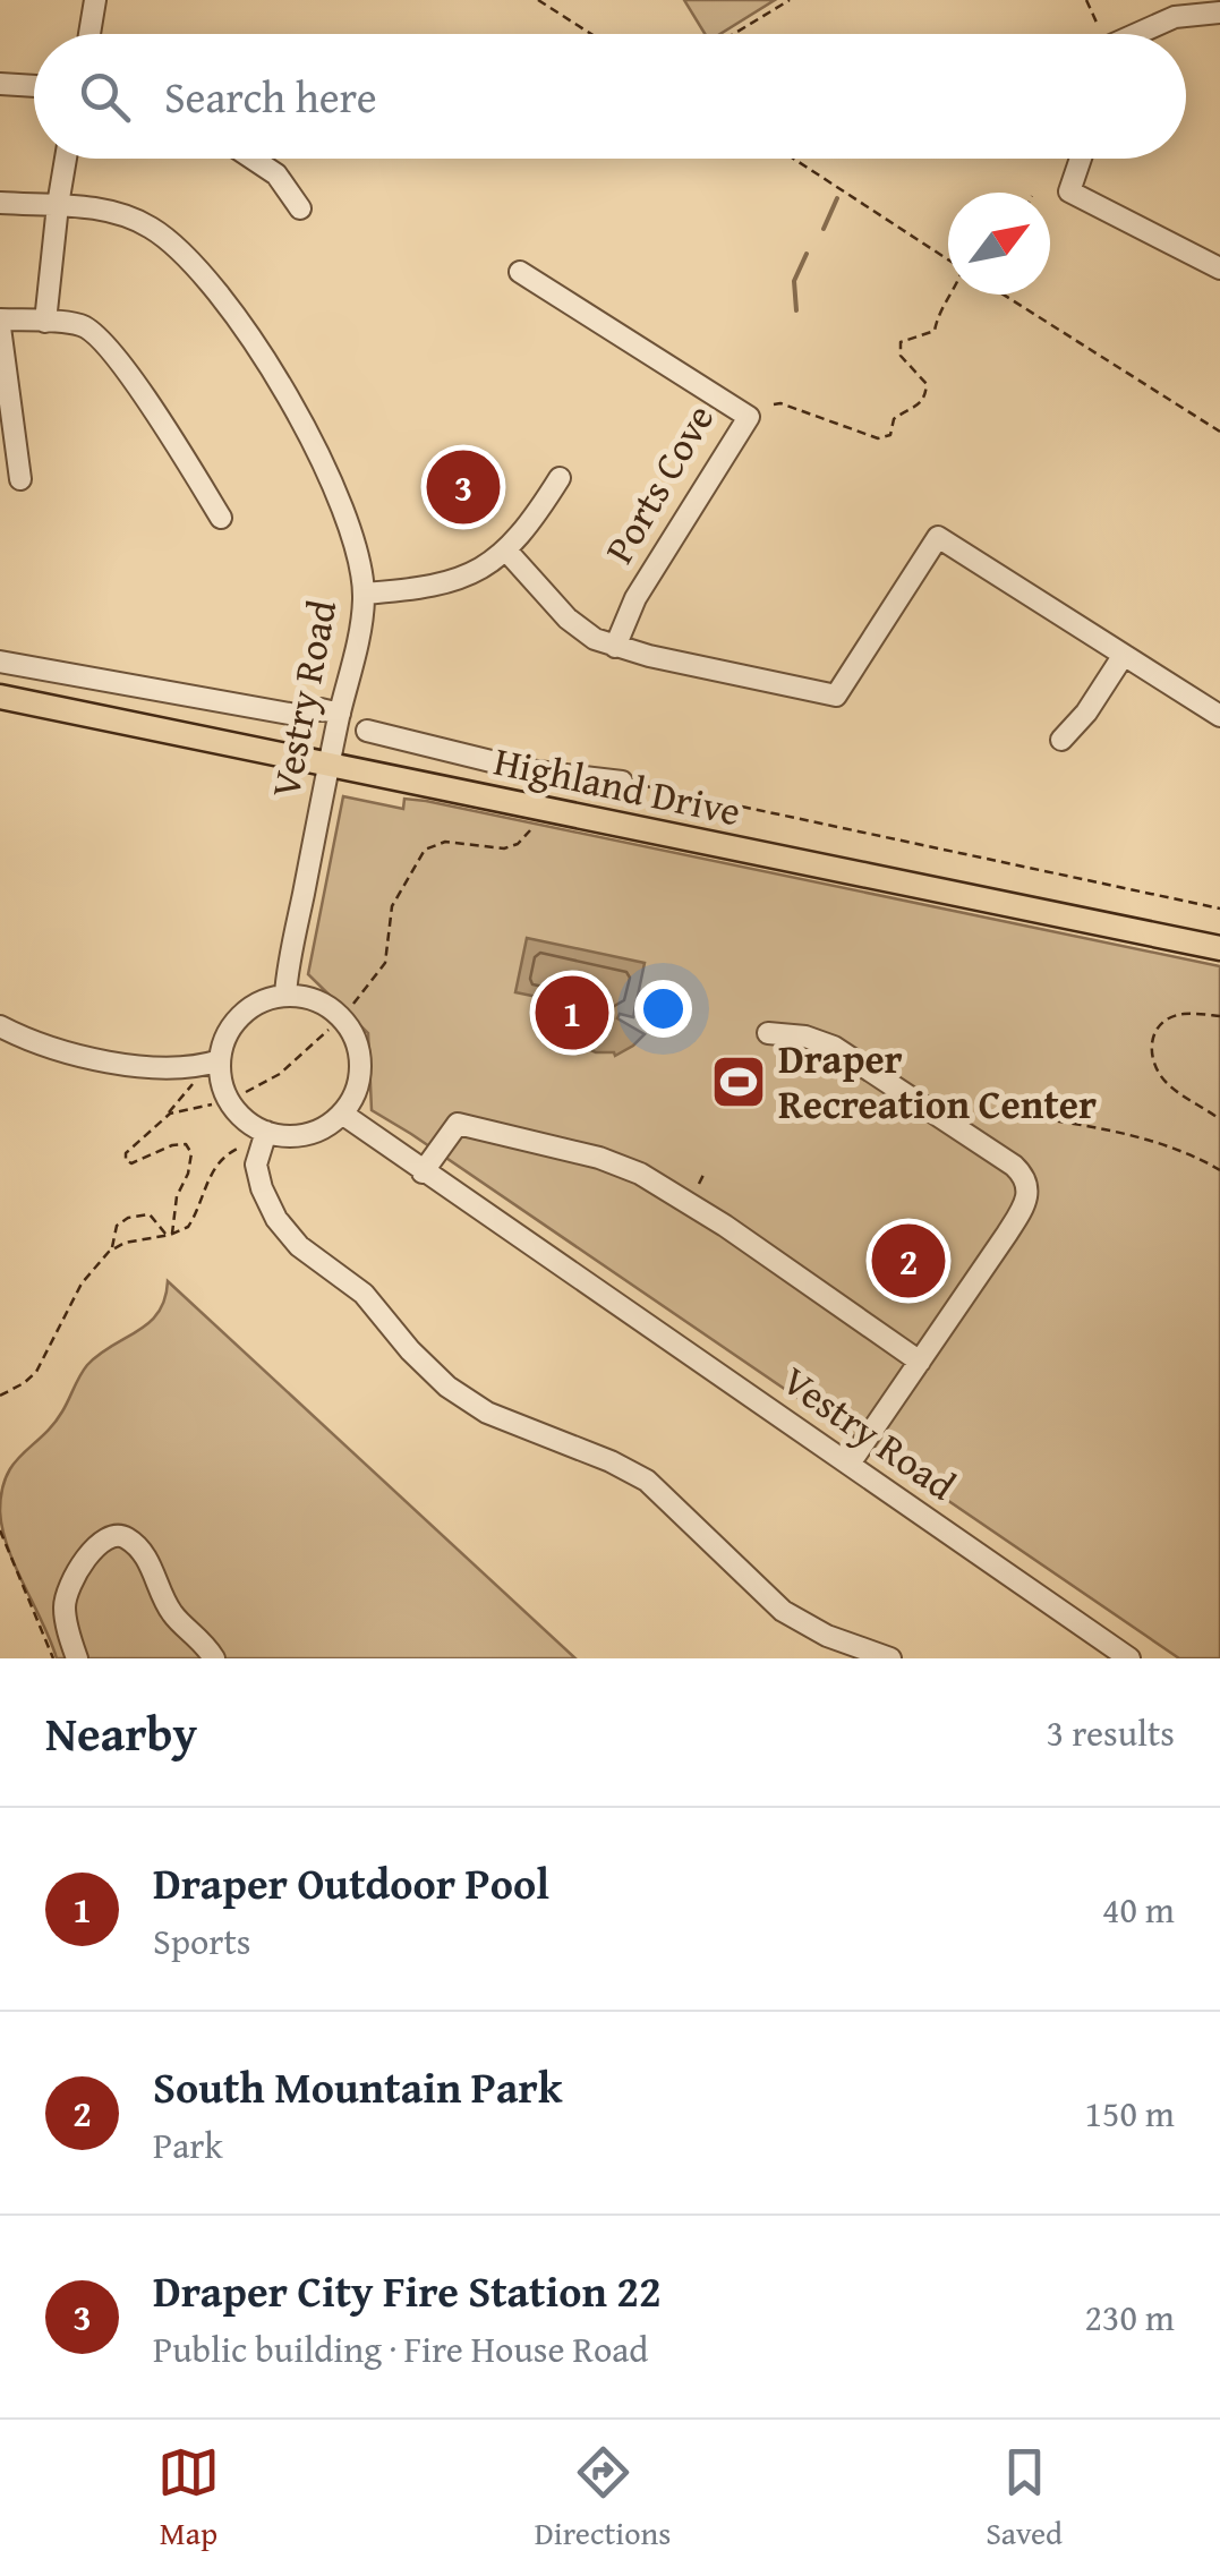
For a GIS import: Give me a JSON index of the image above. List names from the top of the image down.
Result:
{
  "streets": {
    "main road": ["Highland Drive"],
    "street": ["Ports Cove", "Vestry Road"]
  },
  "crossings": [
    ["Vestry Road", "Highland Drive"]
  ],
  "places": {
    "sports": ["Draper Recreation Center"]
  },
  "north": "top right",
  "page": {
    "search": "Search here",
    "pins": ["3", "1", "2"],
    "heading": ["Nearby", "3 results"],
    "list": [
      {
        "mark": "1",
        "name": "Draper Outdoor Pool",
        "note": "Sports",
        "value": "40 m"
      },
      {
        "mark": "2",
        "name": "South Mountain Park",
        "note": "Park",
        "value": "150 m"
      },
      {
        "mark": "3",
        "name": "Draper City Fire Station 22",
        "note": "Public building · Fire House Road",
        "value": "230 m"
      }
    ],
    "nav": ["Map", "Directions", "Saved"]
  }
}
